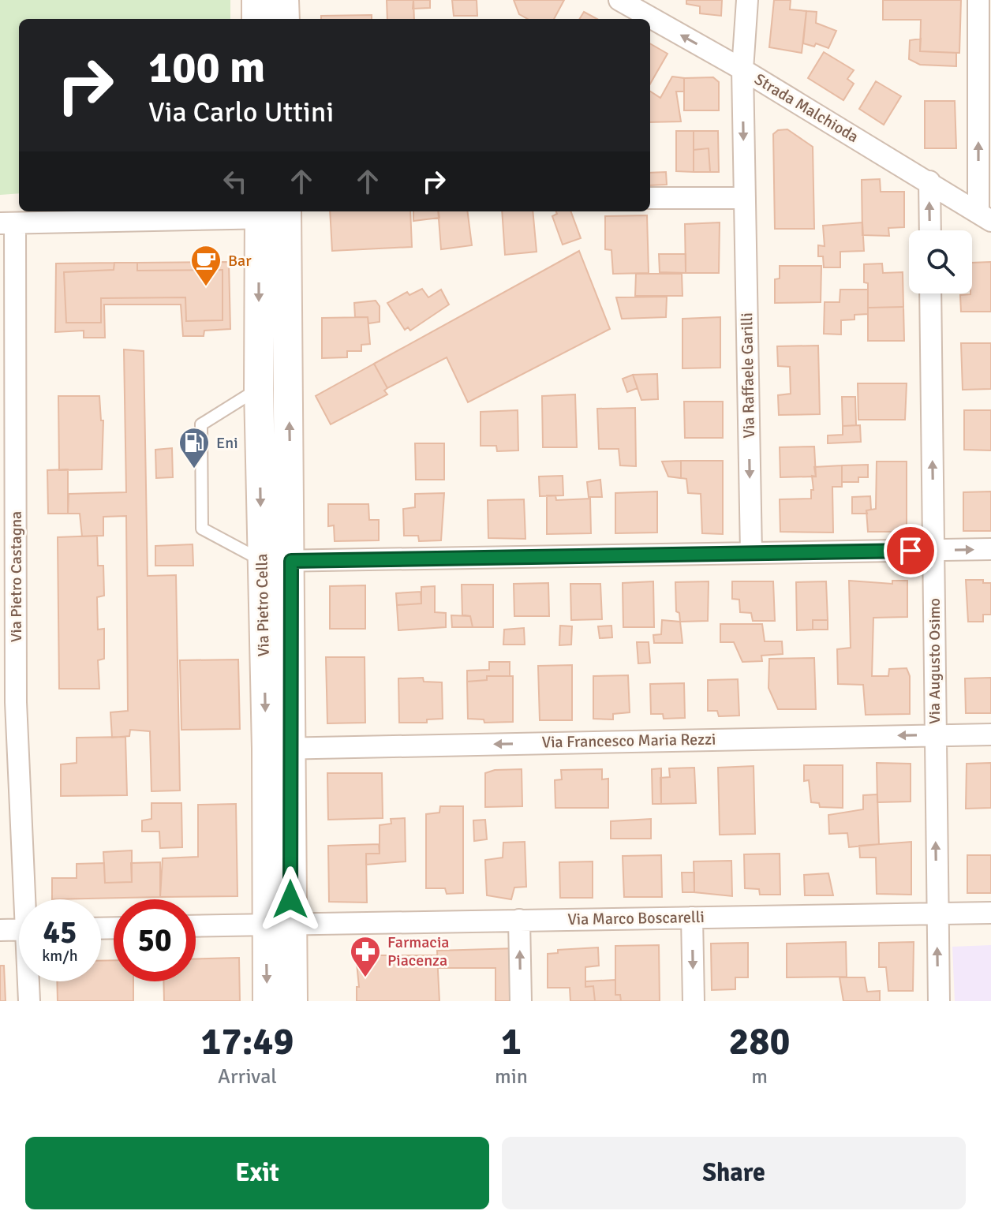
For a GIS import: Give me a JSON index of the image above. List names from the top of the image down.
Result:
{
  "streets": {
    "main road": ["Via Pietro Cella"],
    "street": [
      "Strada Malchioda",
      "Via Raffaele Garilli",
      "Via Pietro Castagna",
      "Via Augusto Osimo",
      "Via Francesco Maria Rezzi",
      "Via Marco Boscarelli"
    ]
  },
  "crossings": [
    ["Strada Malchioda", "Via Raffaele Garilli"],
    ["Via Pietro Cella", "Via Francesco Maria Rezzi"],
    ["Via Pietro Cella", "Via Marco Boscarelli"],
    ["Via Augusto Osimo", "Via Francesco Maria Rezzi"],
    ["Via Augusto Osimo", "Via Marco Boscarelli"]
  ],
  "one_way": ["Via Raffaele Garilli", "Via Augusto Osimo", "Via Francesco Maria Rezzi"],
  "places": {
    "cafe": ["Bar"],
    "fuel station": ["Eni"],
    "pharmacy": ["Farmacia Piacenza"]
  },
  "page": {
    "turn": ["100 m", "Via Carlo Uttini"],
    "speed": "45 km/h",
    "limit": "50",
    "eta": [
      "17:49",
      "Arrival",
      "1",
      "min",
      "280",
      "m"
    ],
    "buttons": ["Exit", "Share"]
  }
}
